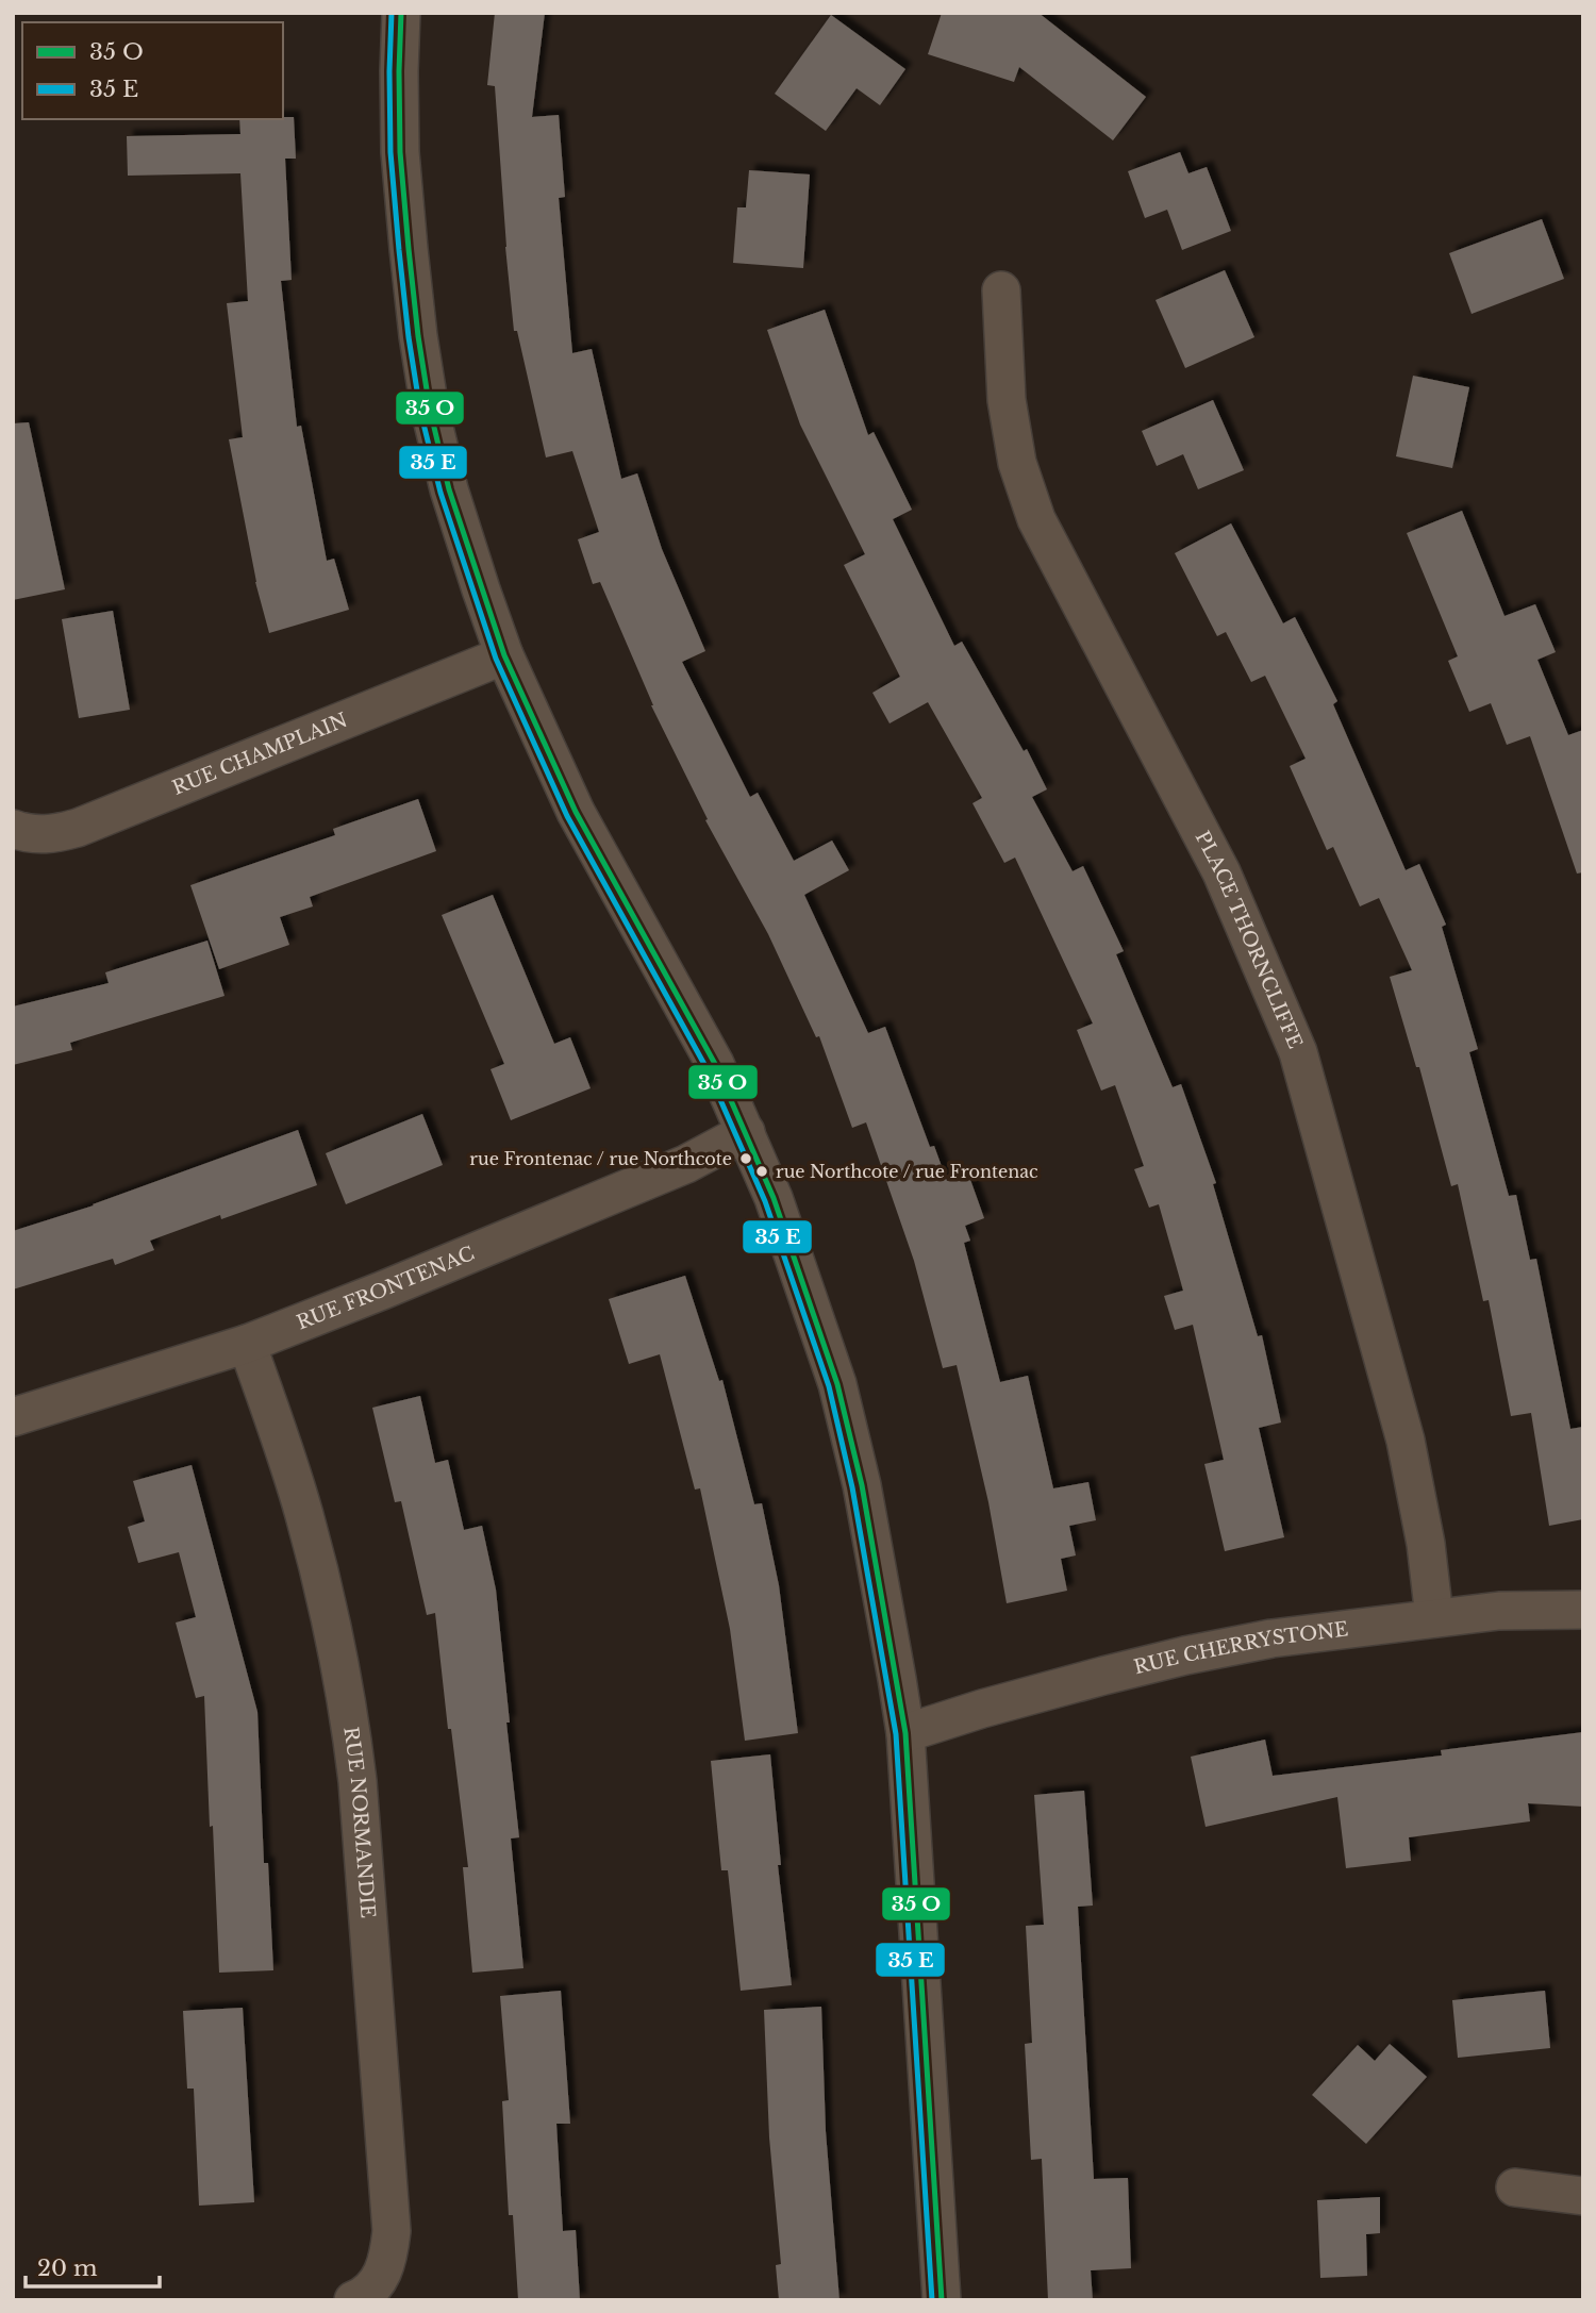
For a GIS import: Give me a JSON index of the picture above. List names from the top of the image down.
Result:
{
  "streets": {
    "street": [
      "RUE CHAMPLAIN",
      "PLACE THORNCLIFFE",
      "RUE FRONTENAC",
      "RUE CHERRYSTONE",
      "RUE NORMANDIE"
    ]
  },
  "crossings": [
    ["PLACE THORNCLIFFE", "RUE CHERRYSTONE"],
    ["RUE FRONTENAC", "RUE NORMANDIE"]
  ],
  "places": ["rue Frontenac / rue Northcote", "rue Northcote / rue Frontenac"],
  "legend": ["35 O", "35 E"],
  "scale_bar": "20 m"
}
